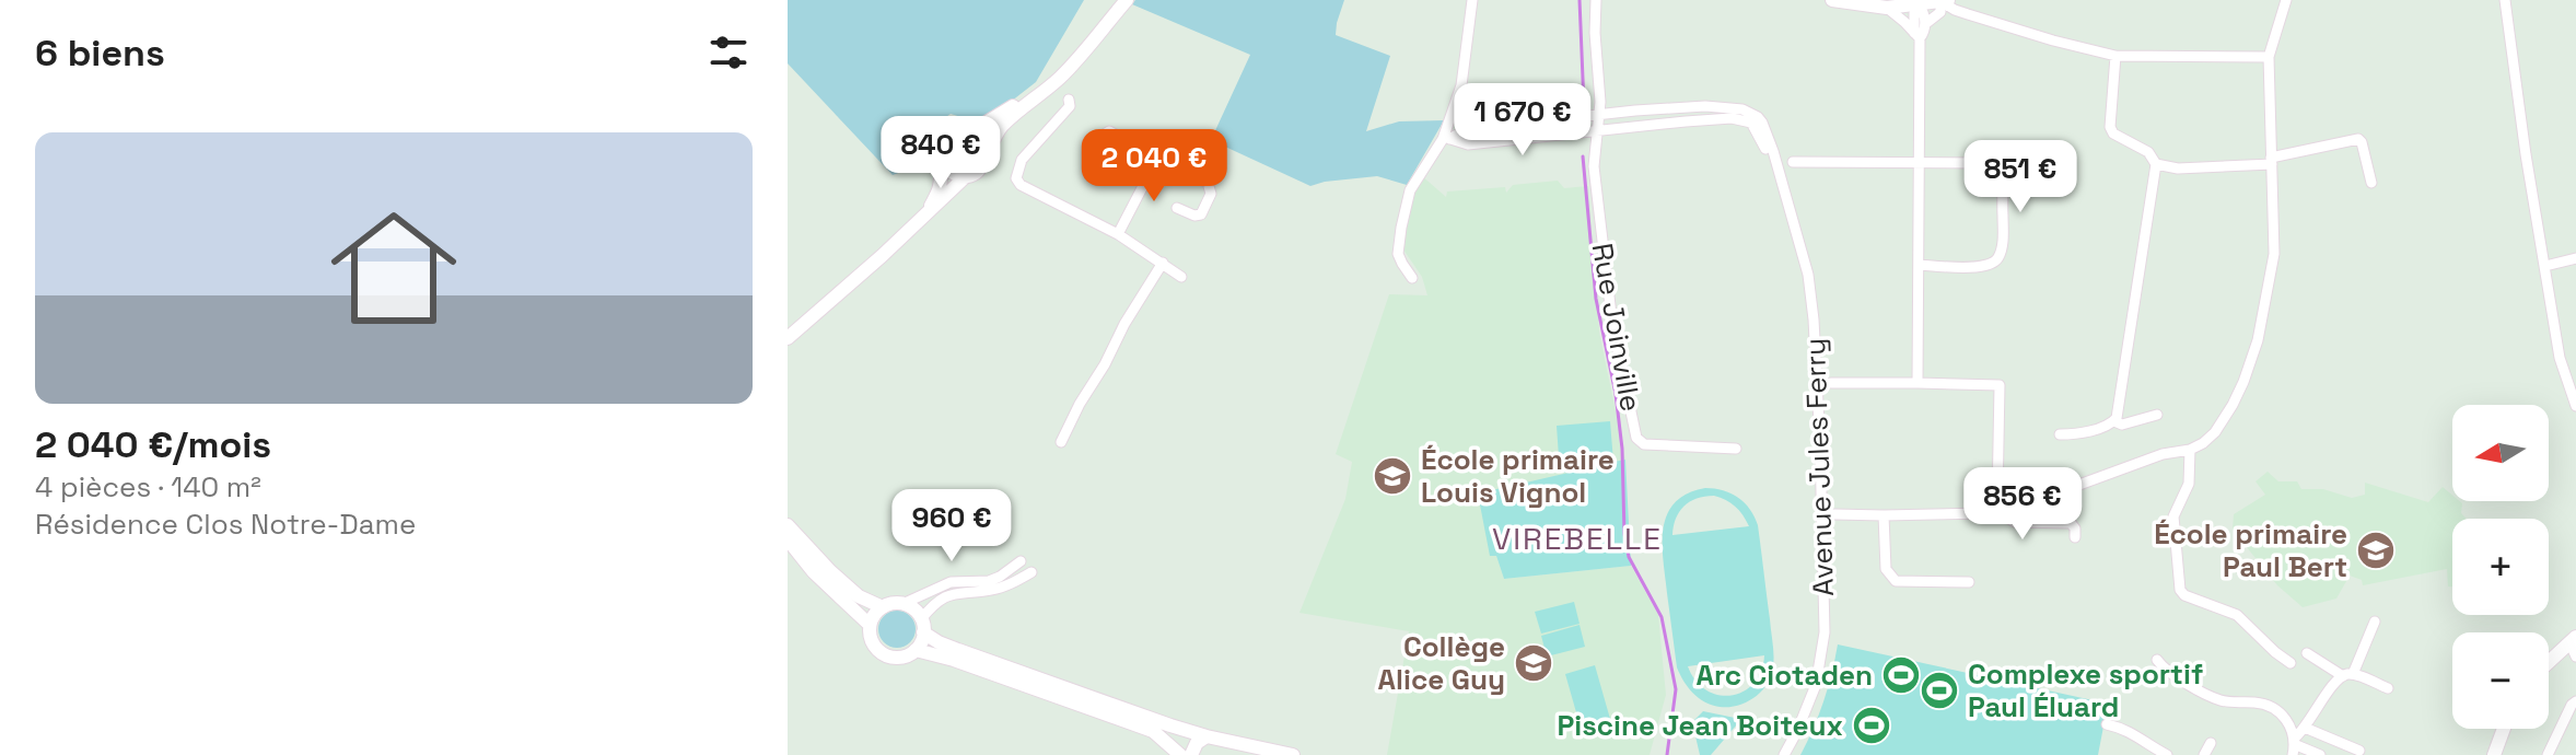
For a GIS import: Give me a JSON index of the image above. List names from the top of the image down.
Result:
{
  "streets": {
    "street": ["Rue Joinville", "Avenue Jules Ferry"]
  },
  "crossings": [
    ["Rue Joinville", "Avenue Jules Ferry"]
  ],
  "districts": ["VIREBELLE"],
  "places": {
    "school or university": ["École primaire Louis Vignol", "École primaire Paul Bert", "Collège Alice Guy"],
    "sports": ["Arc Ciotaden", "Complexe sportif Paul Éluard", "Piscine Jean Boiteux"]
  },
  "north": "left",
  "page": {
    "heading": "6 biens",
    "price": [
      "1 670 €",
      "840 €",
      "2 040 €",
      "851 €",
      "856 €",
      "960 €"
    ],
    "list": [
      {
        "name": "2 040 €/mois",
        "note": "4 pièces · 140 m² · Résidence Clos Notre-Dame"
      }
    ],
    "map_buttons": ["+", "−"]
  }
}
